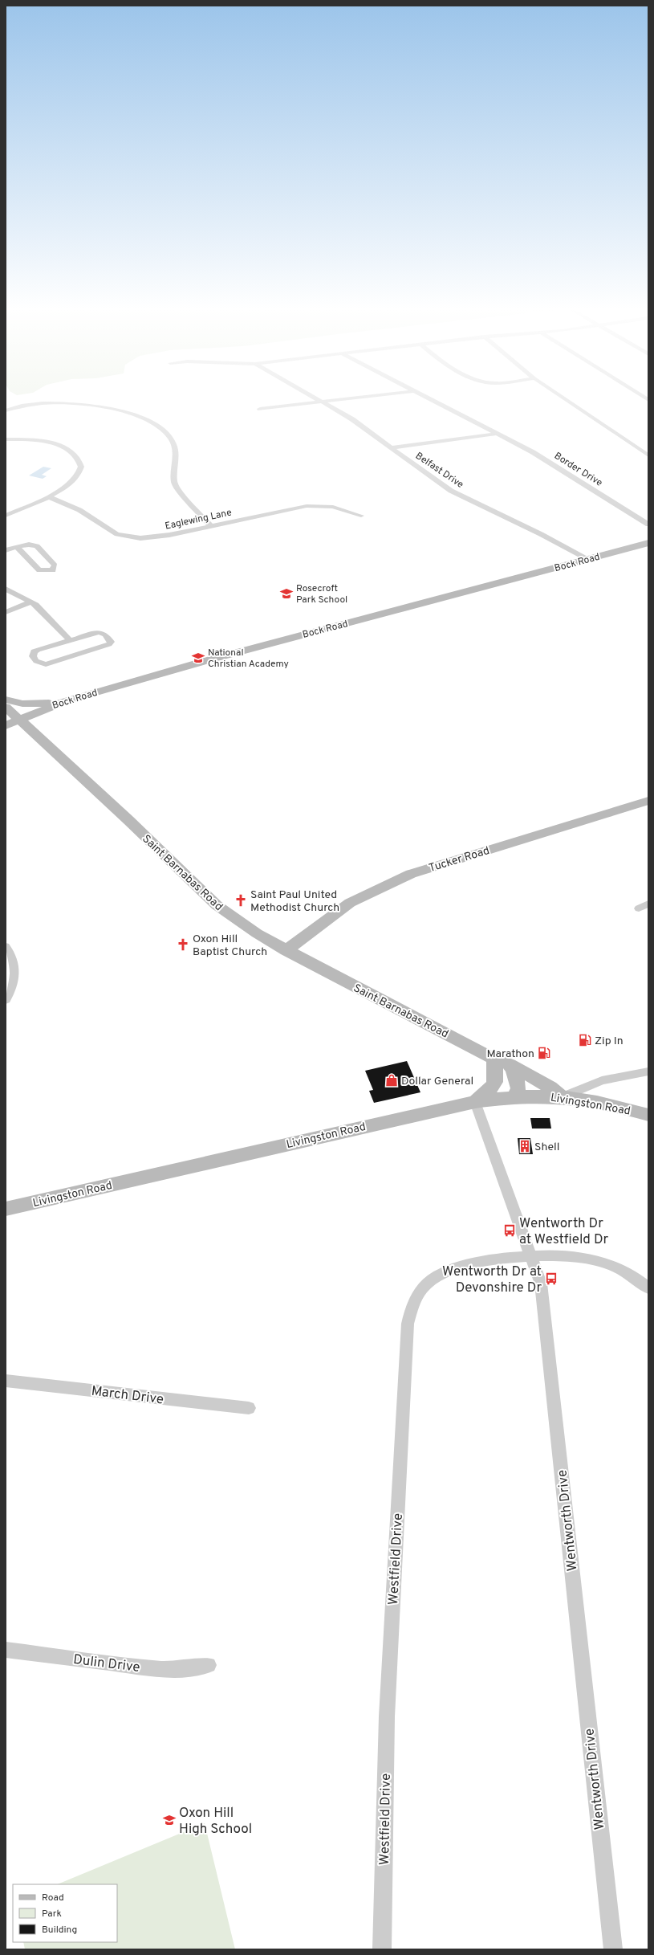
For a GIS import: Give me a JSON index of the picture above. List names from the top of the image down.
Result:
{
  "streets": {
    "main road": [
      "Bock Road",
      "Tucker Road",
      "Saint Barnabas Road",
      "Livingston Road"
    ],
    "street": [
      "Border Drive",
      "Belfast Drive",
      "Eaglewing Lane",
      "March Drive",
      "Wentworth Drive",
      "Westfield Drive",
      "Dulin Drive"
    ]
  },
  "crossings": [
    ["Belfast Drive", "Bock Road"],
    ["Bock Road", "Saint Barnabas Road"],
    ["Tucker Road", "Saint Barnabas Road"],
    ["Saint Barnabas Road", "Livingston Road"],
    ["Livingston Road", "Wentworth Drive"],
    ["Wentworth Drive", "Westfield Drive"]
  ],
  "places": {
    "school or university": ["Rosecroft Park School", "National Christian Academy", "Oxon Hill High School"],
    "church": ["Saint Paul United Methodist Church", "Oxon Hill Baptist Church"],
    "fuel station": ["Zip In", "Marathon"],
    "shop": ["Dollar General"],
    "building": ["Shell"],
    "bus stop": ["Wentworth Dr at Westfield Dr", "Wentworth Dr at Devonshire Dr"]
  },
  "legend": ["Road", "Park", "Building"]
}
